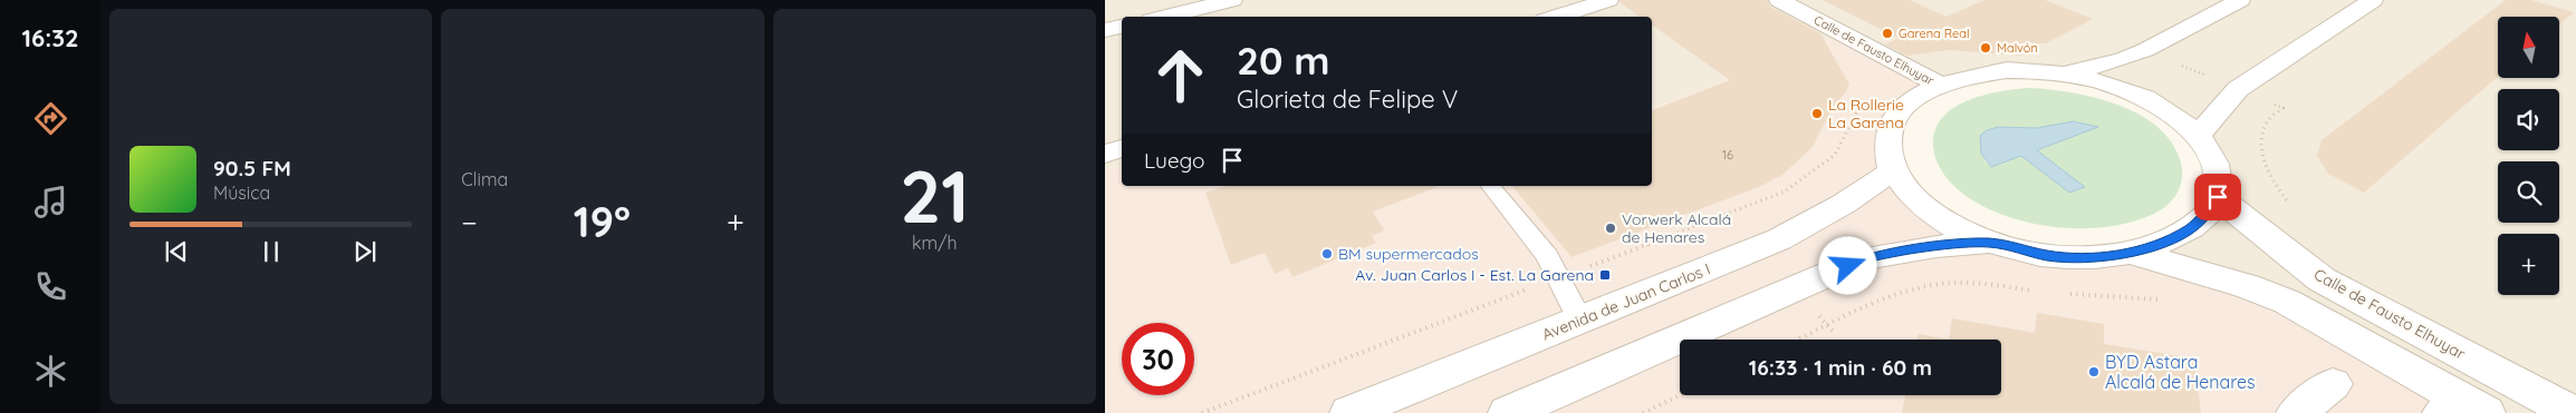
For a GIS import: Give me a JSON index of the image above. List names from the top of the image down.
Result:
{
  "streets": {
    "street": ["Calle de Fausto Elhuyar", "Avenida de Juan Carlos I"]
  },
  "places": {
    "other": [
      "Garena Real",
      "Malvón",
      "La Rollerie La Garena",
      "Vorwerk Alcalá de Henares",
      "BM supermercados",
      "BYD Astara Alcalá de Henares"
    ],
    "transit": ["Av. Juan Carlos I - Est. La Garena"]
  },
  "house_numbers": ["16"],
  "north": "top",
  "page": {
    "tabs": "16:32",
    "tile": [
      "Clima",
      ["21", "km/h"]
    ],
    "map_buttons": "+",
    "turn": ["20 m", "Glorieta de Felipe V"],
    "then": "Luego",
    "song": ["90.5 FM", "Música"],
    "heat": ["−", "19°", "+"],
    "limit": "30",
    "trip": "16:33 · 1 min · 60 m"
  }
}
